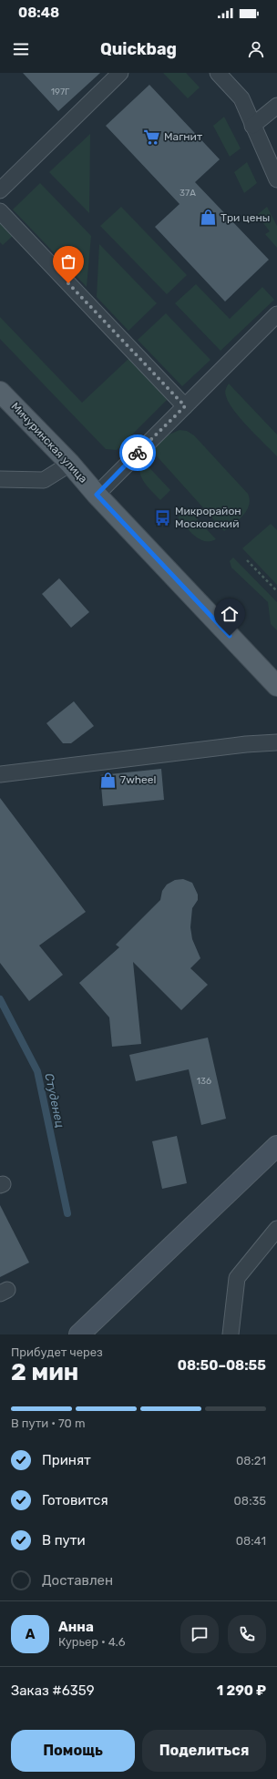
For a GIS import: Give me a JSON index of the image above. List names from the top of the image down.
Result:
{
  "streets": {
    "main road": ["Мичуринская улица"]
  },
  "water": ["Студенец"],
  "places": {
    "supermarket": ["Магнит"],
    "shop": ["Три цены", "7wheel"],
    "bus stop": ["Микрорайон Московский"]
  },
  "house_numbers": ["197Г", "37А", "136"],
  "page": {
    "status": "08:48",
    "header": "Quickbag",
    "heading": ["2 мин", "Прибудет через", "08:50–08:55"],
    "panel": [
      "Анна",
      "Курьер · 4.6",
      "Заказ #6359",
      "1 290 ₽"
    ],
    "bar": "В пути · 70 m",
    "list": [
      ["Принят", "08:21"],
      ["Готовится", "08:35"],
      ["В пути", "08:41"],
      "Доставлен"
    ],
    "round": "А",
    "buttons": ["Помощь", "Поделиться"]
  }
}
